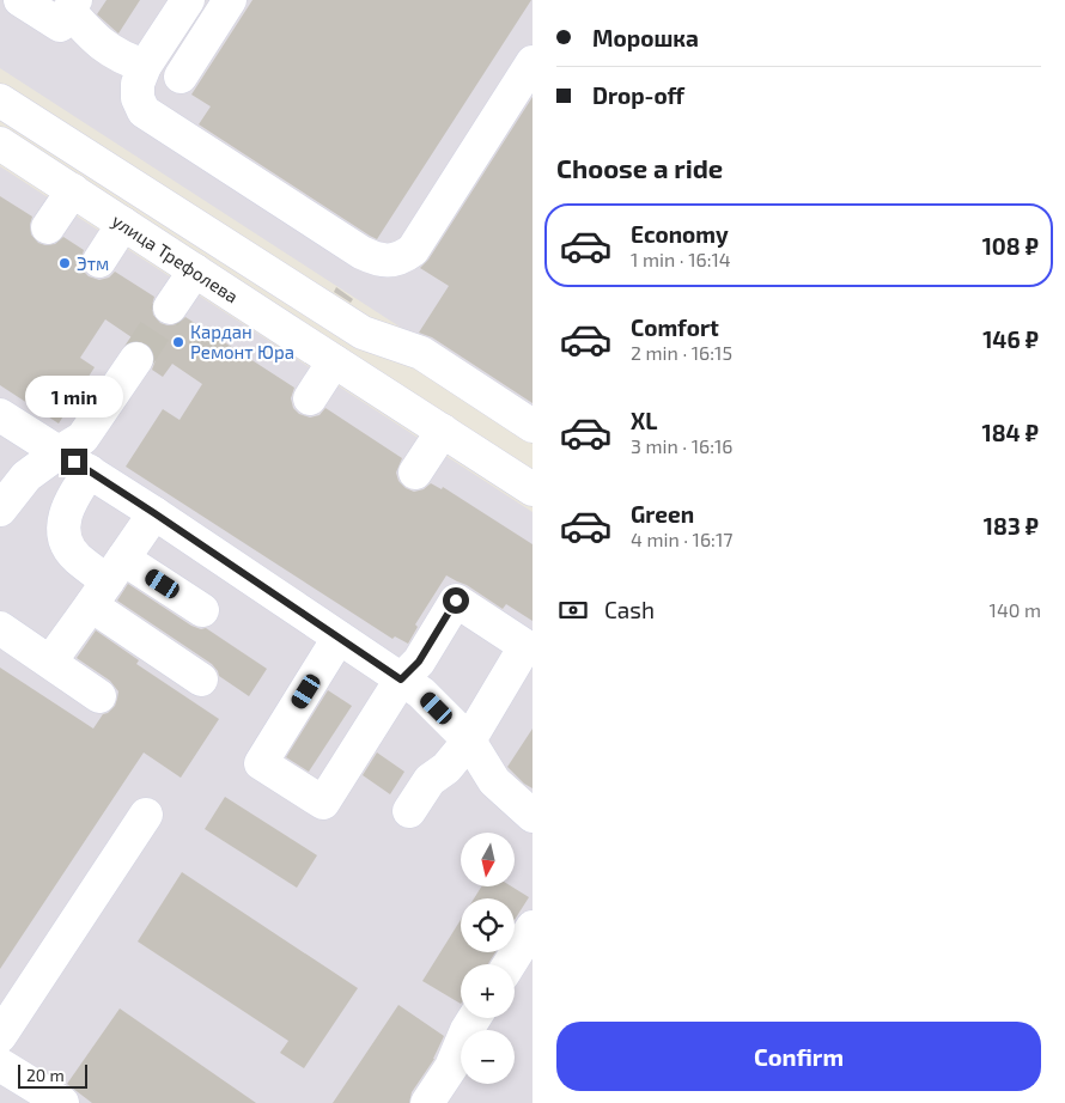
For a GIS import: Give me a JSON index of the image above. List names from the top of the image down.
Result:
{
  "streets": {
    "street": ["улица Трефолева"]
  },
  "places": ["Этм", "Кардан Ремонт Юра"],
  "scale_bar": "20 m",
  "north": "bottom",
  "page": {
    "banner": ["Морошка", "Drop-off"],
    "heading": "Choose a ride",
    "list": [
      {
        "name": "Economy",
        "note": "1 min · 16:14",
        "value": "108 ₽"
      },
      {
        "name": "Comfort",
        "note": "2 min · 16:15",
        "value": "146 ₽"
      },
      {
        "name": "XL",
        "note": "3 min · 16:16",
        "value": "184 ₽"
      },
      {
        "name": "Green",
        "note": "4 min · 16:17",
        "value": "183 ₽"
      }
    ],
    "bubble": "1 min",
    "pay": ["Cash", "140 m"],
    "map_buttons": ["+", "−"],
    "buttons": "Confirm",
    "scale": "20 m"
  }
}
